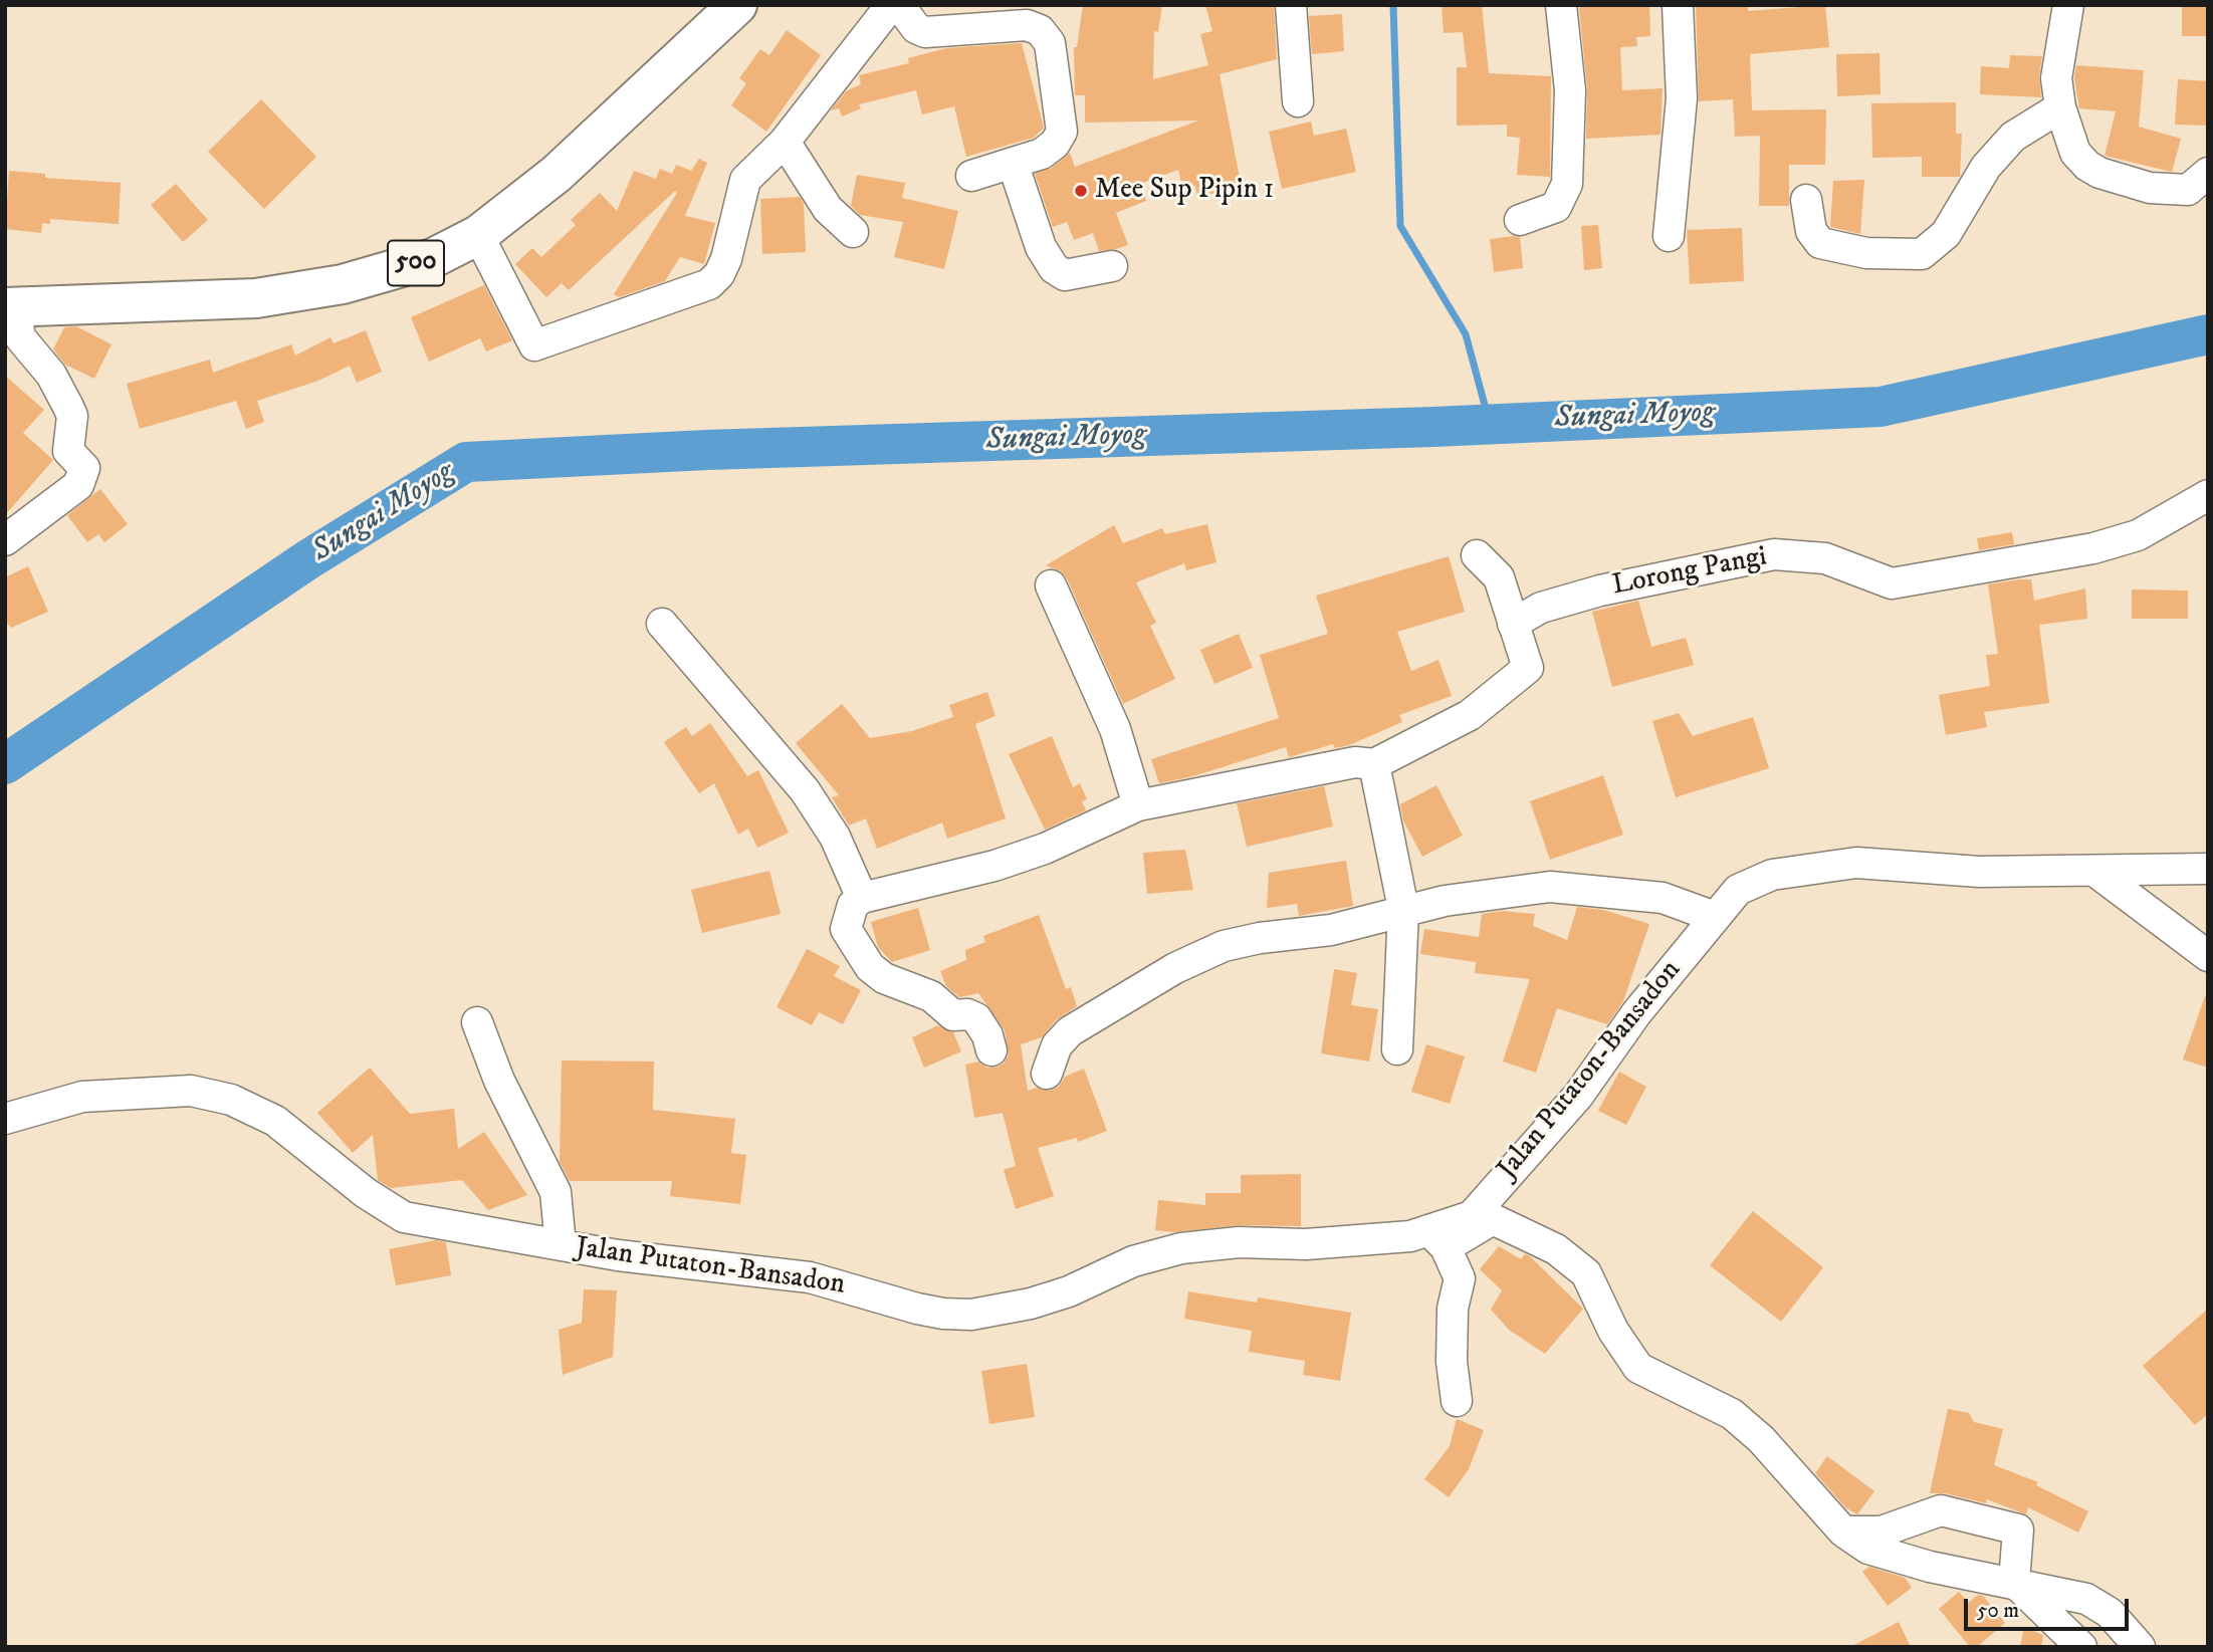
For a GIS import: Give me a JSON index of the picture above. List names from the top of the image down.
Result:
{
  "streets": {
    "main road": ["500"],
    "street": ["Lorong Pangi", "Jalan Putaton-Bansadon"]
  },
  "water": ["Sungai Moyog"],
  "places": ["Mee Sup Pipin 1"],
  "scale_bar": "50 m"
}
